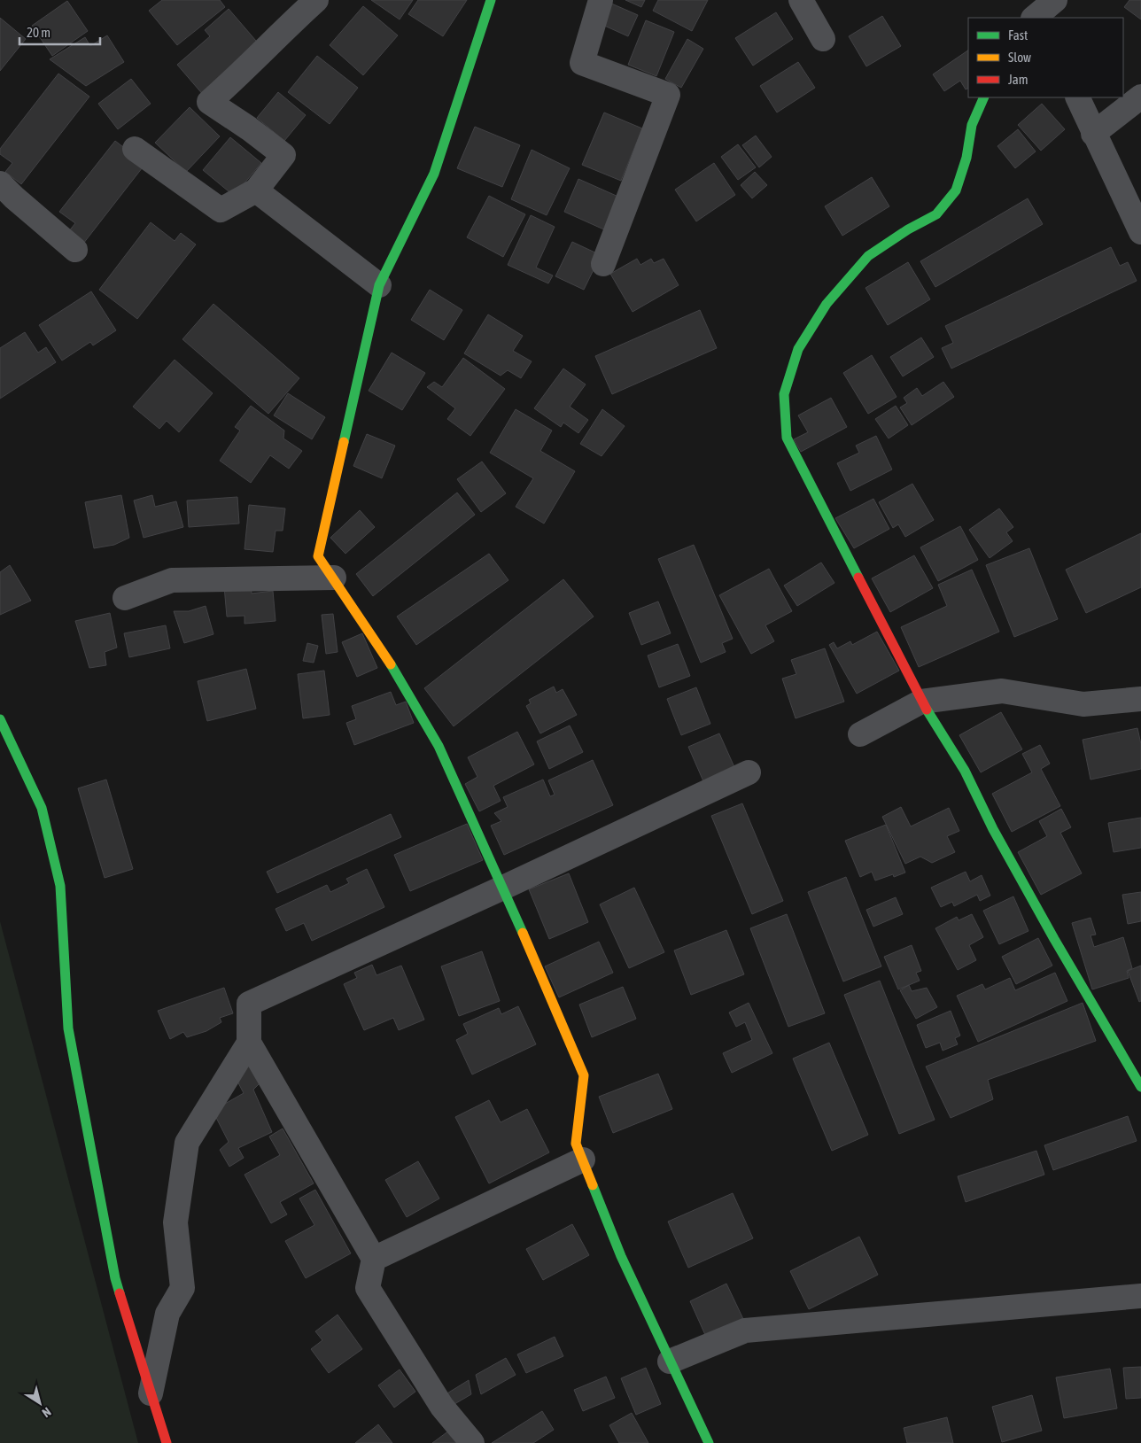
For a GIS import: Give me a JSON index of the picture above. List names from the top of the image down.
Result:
{
  "legend": ["Fast", "Slow", "Jam"],
  "scale_bar": "20 m",
  "north": "bottom right"
}
